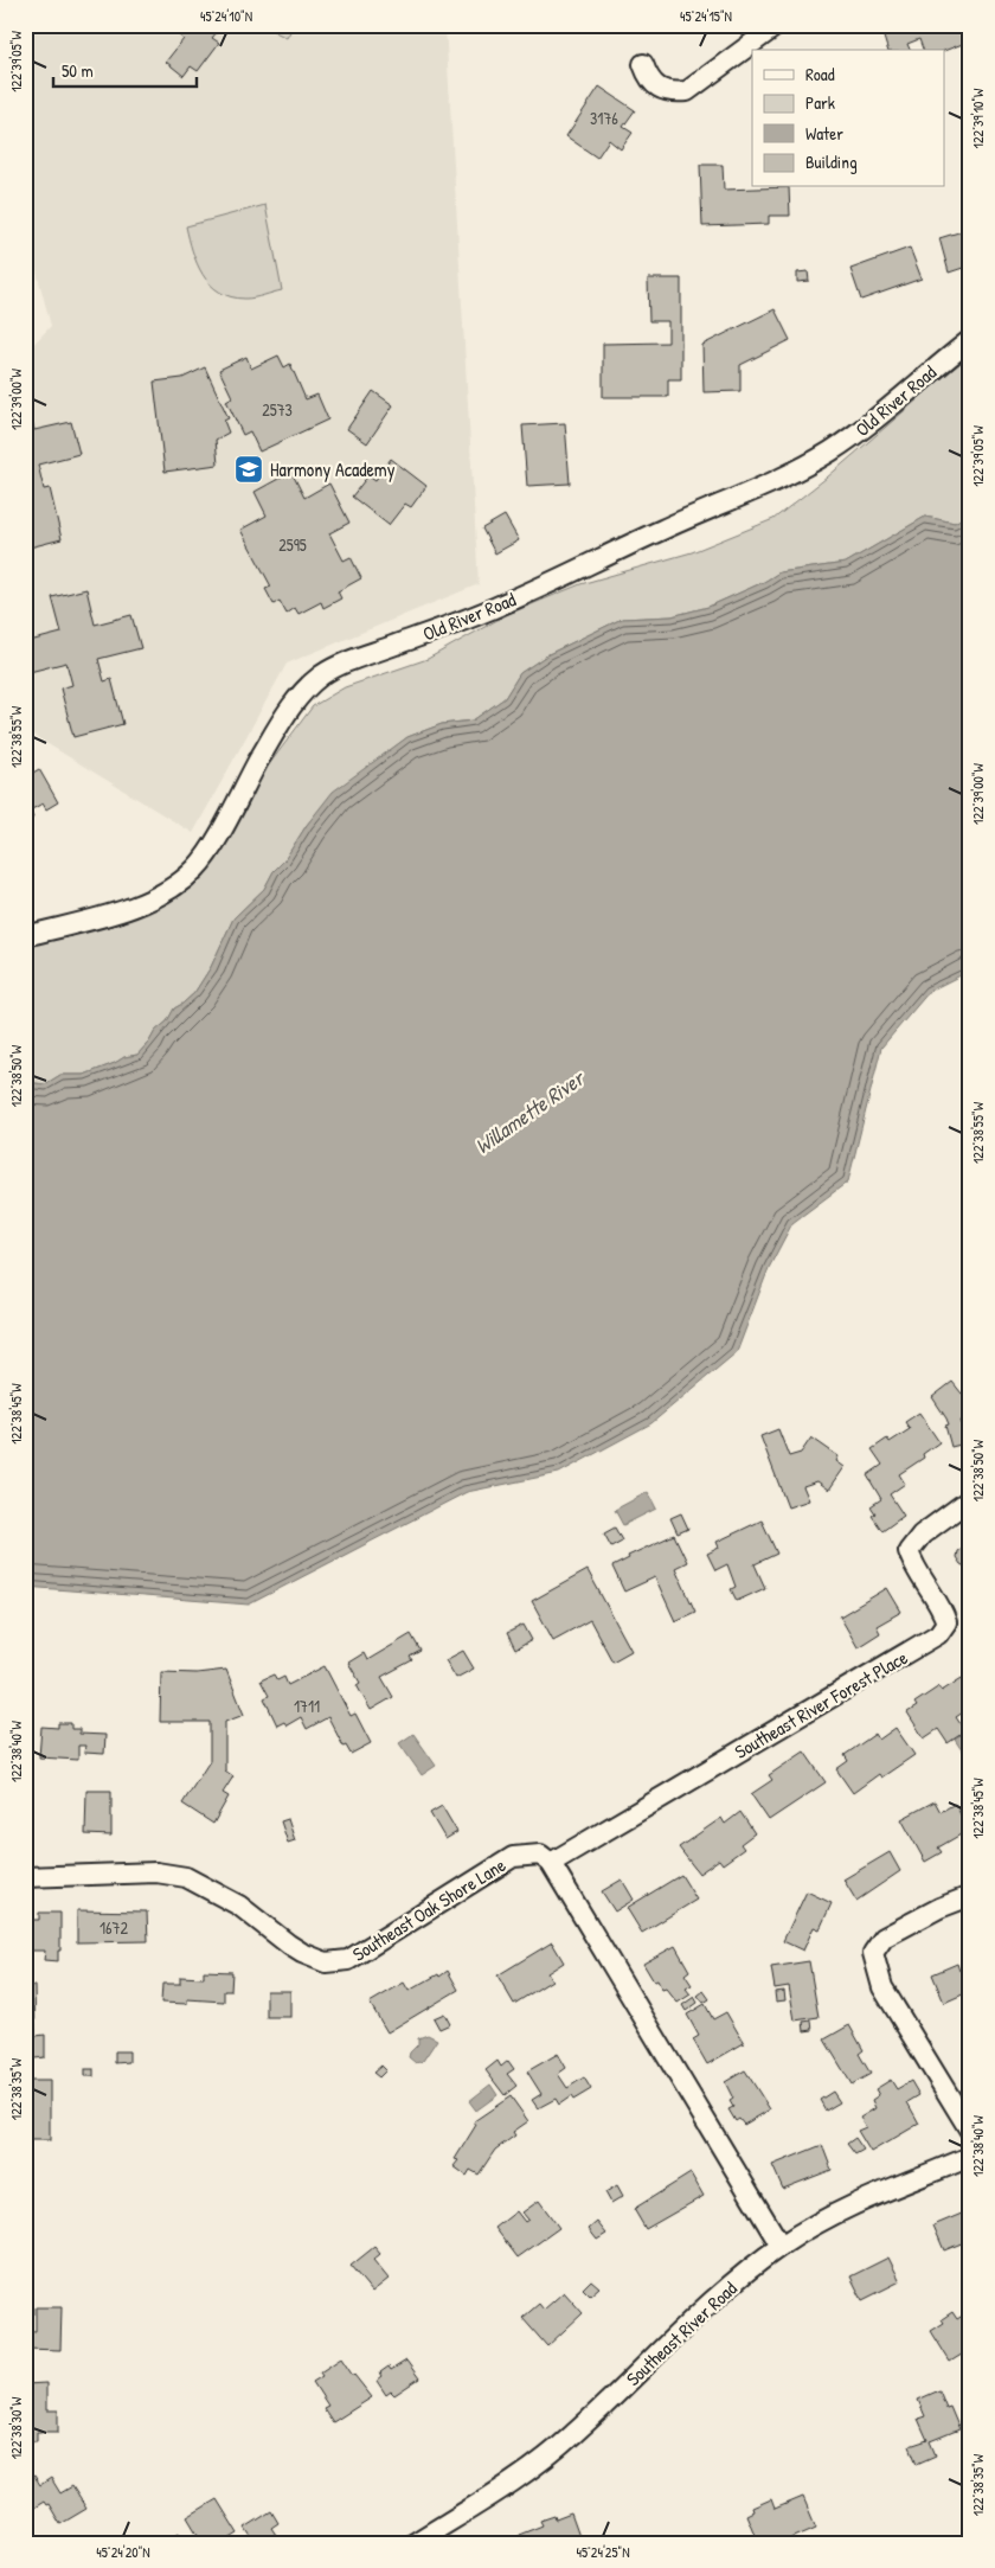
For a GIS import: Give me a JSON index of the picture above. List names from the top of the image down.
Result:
{
  "streets": {
    "street": [
      "Old River Road",
      "Southeast River Forest Place",
      "Southeast Oak Shore Lane",
      "Southeast River Road"
    ]
  },
  "crossings": [
    ["Southeast River Forest Place", "Southeast Oak Shore Lane"]
  ],
  "water": ["Willamette River"],
  "places": {
    "school or university": ["Harmony Academy"]
  },
  "house_numbers": [
    "3176",
    "2573",
    "2595",
    "1711",
    "1672"
  ],
  "legend": [
    "Road",
    "Park",
    "Water",
    "Building"
  ],
  "scale_bar": "50 m",
  "coordinates": [
    "45°24'10\"N",
    "45°24'15\"N",
    "122°39'05\"W",
    "122°39'10\"W",
    "122°39'00\"W",
    "122°38'55\"W",
    "122°38'50\"W",
    "122°38'45\"W",
    "122°38'40\"W",
    "122°38'35\"W",
    "122°38'30\"W",
    "45°24'20\"N",
    "45°24'25\"N"
  ]
}
